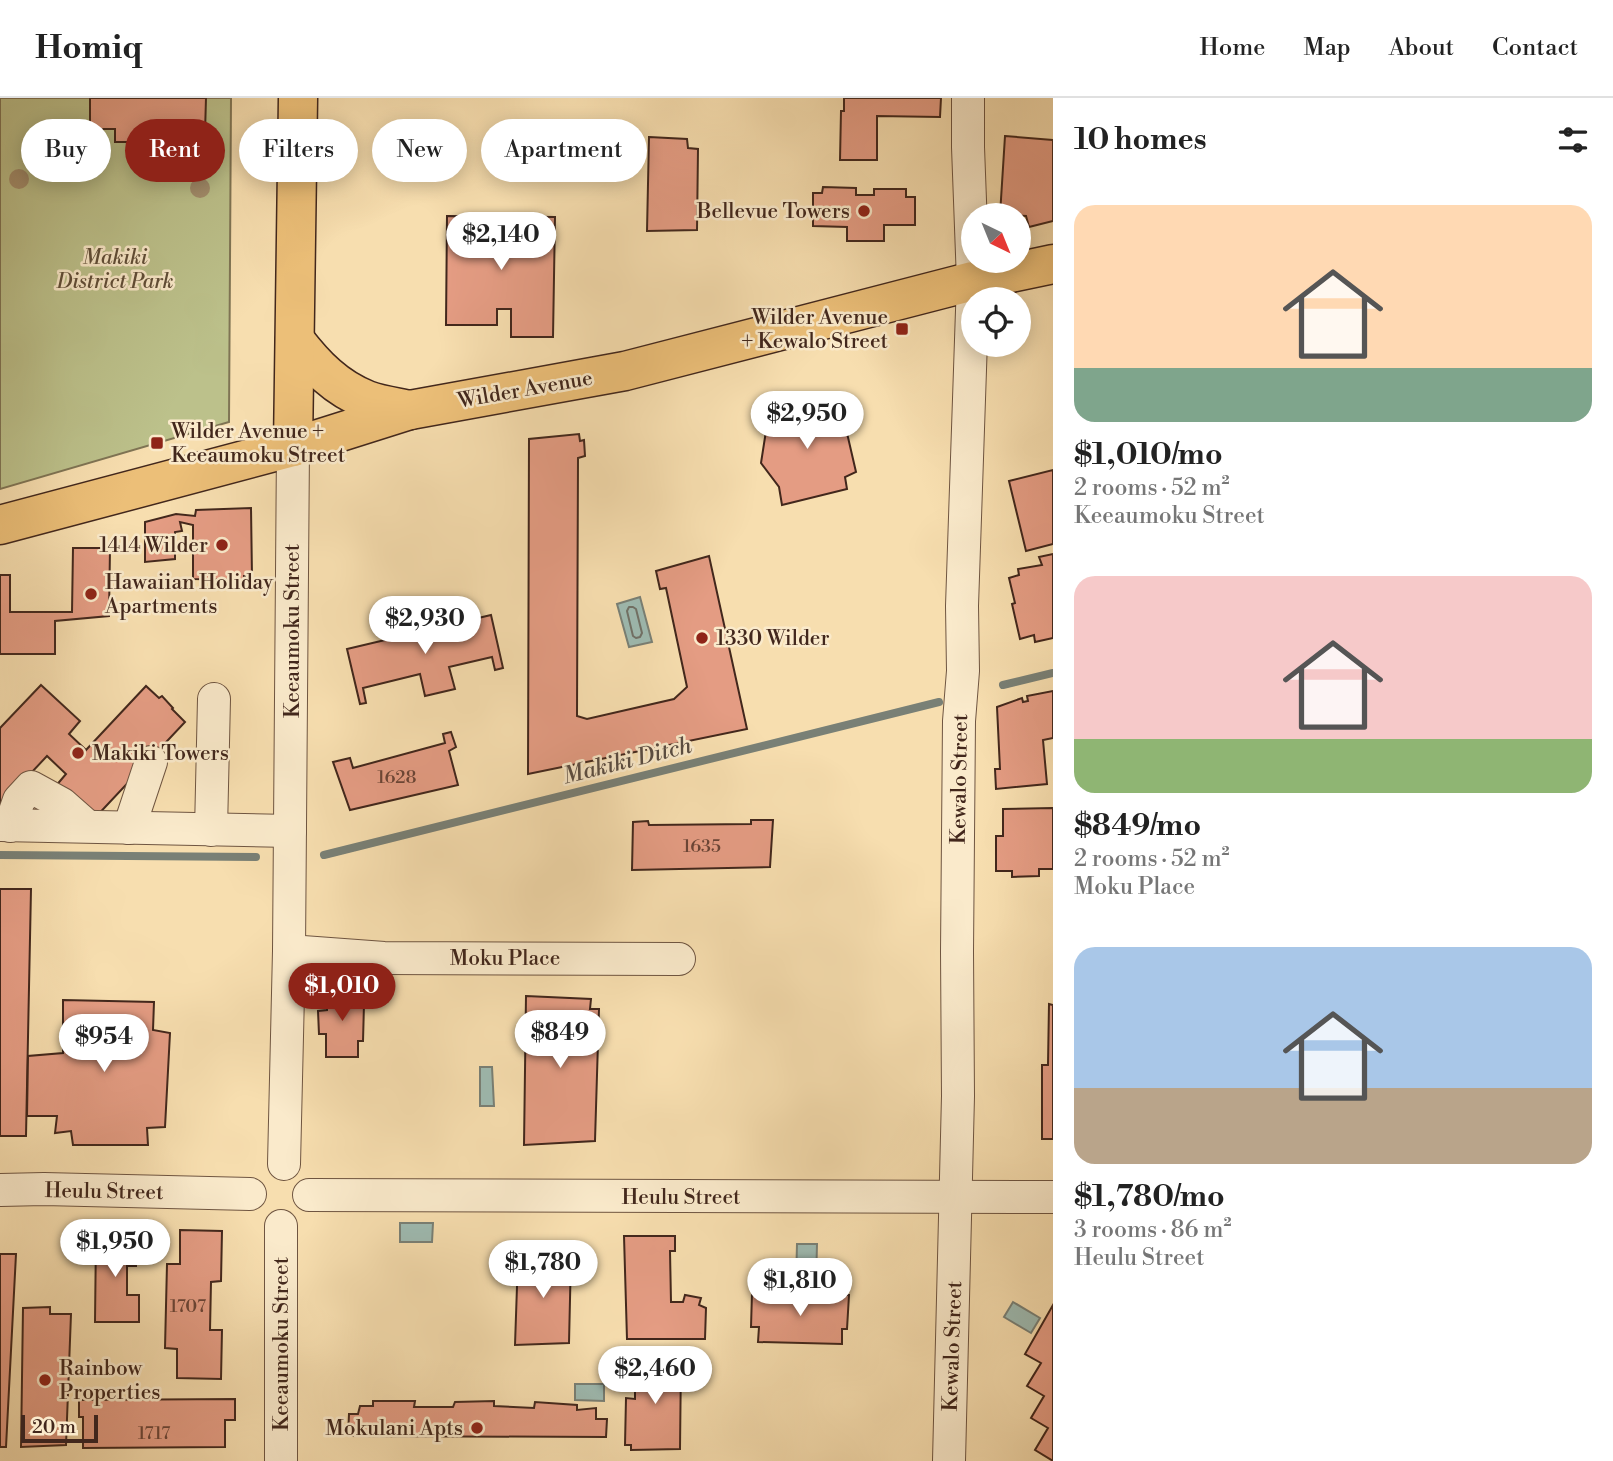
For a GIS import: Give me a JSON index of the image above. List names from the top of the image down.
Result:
{
  "streets": {
    "main road": ["Wilder Avenue", "Keeaumoku Street"],
    "street": ["Kewalo Street", "Moku Place", "Heulu Street"]
  },
  "crossings": [
    ["Wilder Avenue", "Keeaumoku Street"],
    ["Wilder Avenue", "Kewalo Street"],
    ["Keeaumoku Street", "Moku Place"],
    ["Keeaumoku Street", "Heulu Street"],
    ["Kewalo Street", "Heulu Street"]
  ],
  "water": ["Makiki Ditch"],
  "parks": ["Makiki District Park"],
  "places": {
    "other": [
      "Bellevue Towers",
      "1414 Wilder",
      "Hawaiian Holiday Apartments",
      "1330 Wilder",
      "Makiki Towers",
      "Rainbow Properties",
      "Mokulani Apts"
    ],
    "transit": ["Wilder Avenue + Kewalo Street", "Wilder Avenue + Keeaumoku Street"]
  },
  "house_numbers": [
    "1628",
    "1635",
    "1707",
    "1717"
  ],
  "scale_bar": "20 m",
  "north": "bottom right",
  "page": {
    "header": "Homiq",
    "nav": [
      "Home",
      "Map",
      "About",
      "Contact"
    ],
    "heading": "10 homes",
    "chip": [
      "Buy",
      "Rent",
      "Filters",
      "New",
      "Apartment"
    ],
    "list": [
      {
        "name": "$1,010/mo",
        "note": "2 rooms · 52 m² · Keeaumoku Street"
      },
      {
        "name": "$849/mo",
        "note": "2 rooms · 52 m² · Moku Place"
      },
      {
        "name": "$1,780/mo",
        "note": "3 rooms · 86 m² · Heulu Street"
      }
    ],
    "price": [
      "$2,140",
      "$2,950",
      "$2,930",
      "$1,010",
      "$849",
      "$954",
      "$1,950",
      "$1,780",
      "$1,810",
      "$2,460"
    ],
    "scale": "20 m"
  }
}
